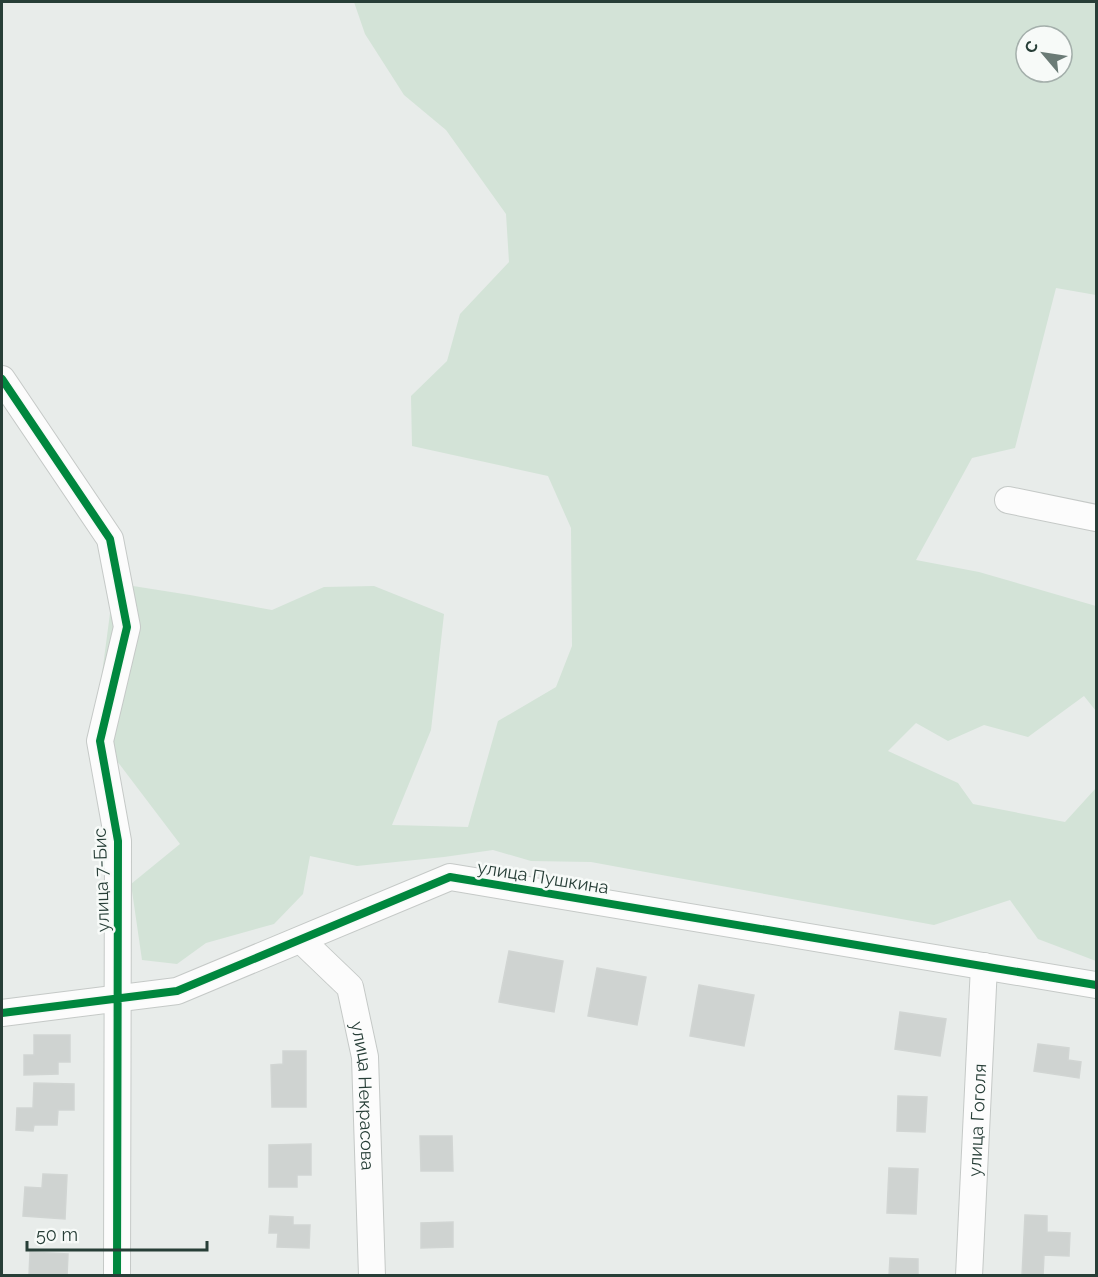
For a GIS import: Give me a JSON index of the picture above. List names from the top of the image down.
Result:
{
  "streets": {
    "street": [
      "улица Пушкина",
      "улица 7-Бис",
      "улица Некрасова",
      "улица Гоголя"
    ]
  },
  "crossings": [
    ["улица Пушкина", "улица 7-Бис"],
    ["улица Пушкина", "улица Некрасова"],
    ["улица Пушкина", "улица Гоголя"]
  ],
  "scale_bar": "50 m",
  "north": "top left"
}
